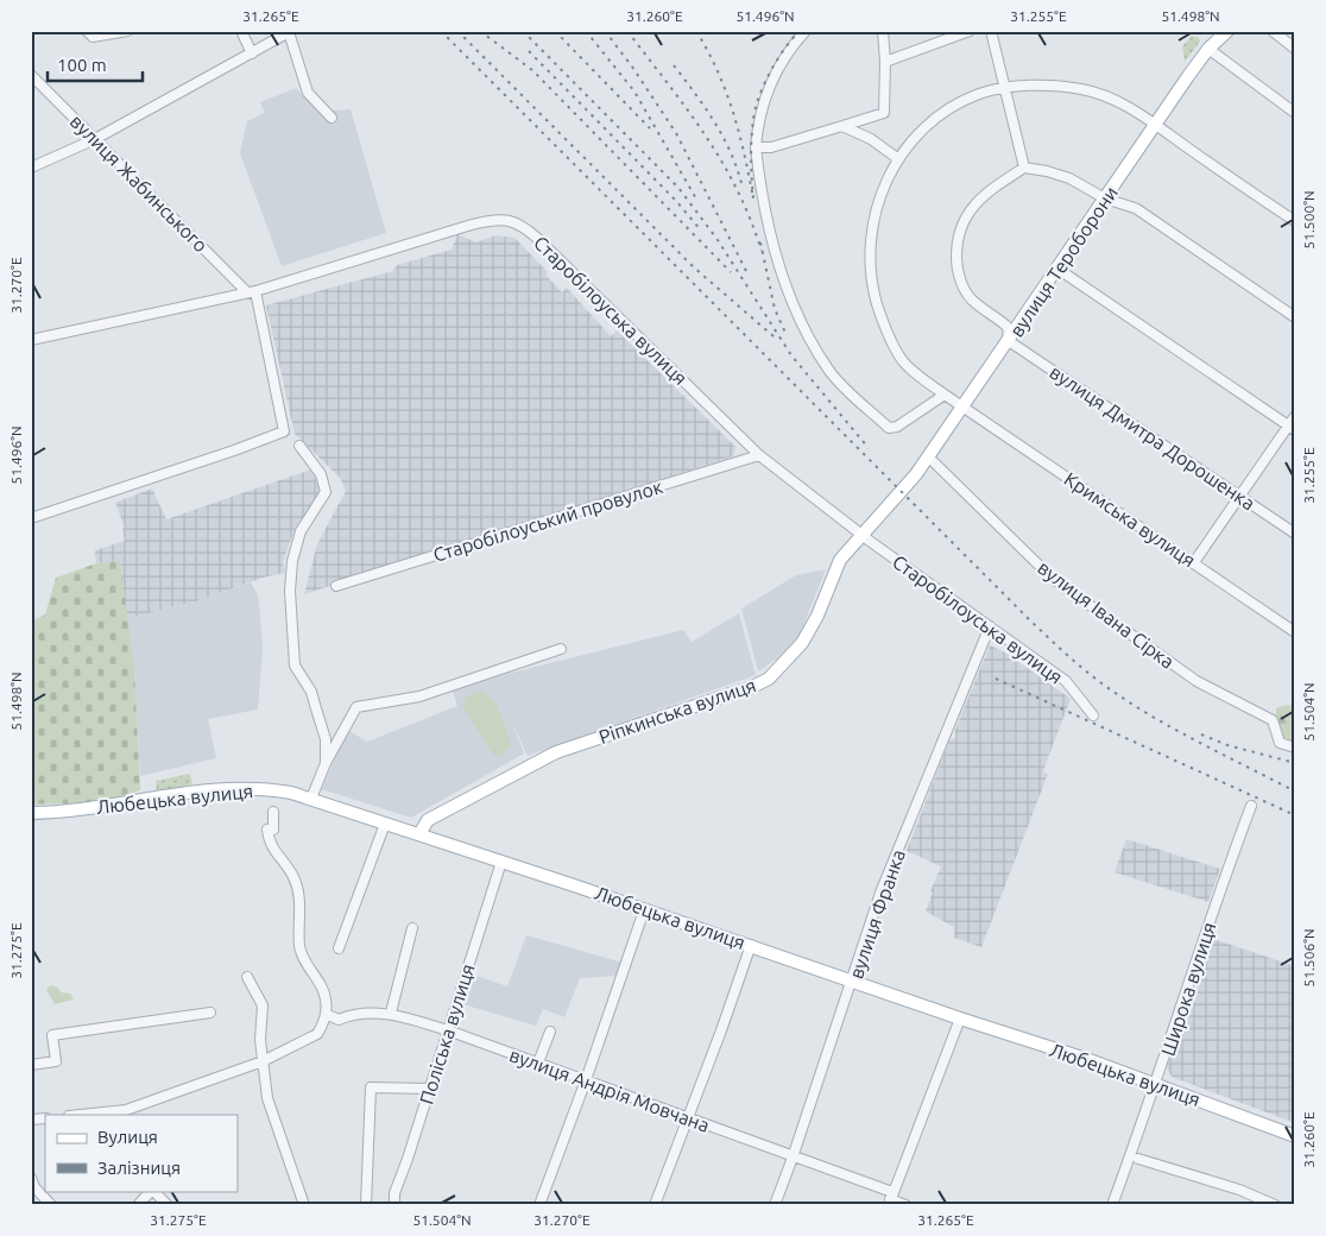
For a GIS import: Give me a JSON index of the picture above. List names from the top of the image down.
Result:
{
  "streets": {
    "main road": ["вулиця Тероборони", "Ріпкинська вулиця", "Любецька вулиця"],
    "street": [
      "вулиця Жабинського",
      "Старобілоуська вулиця",
      "вулиця Дмитра Дорошенка",
      "Кримська вулиця",
      "Старобілоуський провулок",
      "вулиця Івана Сірка",
      "вулиця Франка",
      "Широка вулиця",
      "Поліська вулиця",
      "вулиця Андрія Мовчана"
    ]
  },
  "crossings": [
    ["вулиця Жабинського", "Старобілоуська вулиця"],
    ["вулиця Тероборони", "вулиця Дмитра Дорошенка"],
    ["вулиця Тероборони", "Кримська вулиця"],
    ["вулиця Тероборони", "вулиця Івана Сірка"],
    ["вулиця Тероборони", "Ріпкинська вулиця"],
    ["Старобілоуська вулиця", "Старобілоуський провулок"],
    ["Старобілоуська вулиця", "Ріпкинська вулиця"],
    ["Старобілоуська вулиця", "вулиця Франка"],
    ["Ріпкинська вулиця", "Любецька вулиця"],
    ["Любецька вулиця", "вулиця Франка"],
    ["Любецька вулиця", "Широка вулиця"],
    ["Любецька вулиця", "Поліська вулиця"],
    ["вулиця Франка", "вулиця Андрія Мовчана"],
    ["Поліська вулиця", "вулиця Андрія Мовчана"]
  ],
  "legend": ["Вулиця", "Залізниця"],
  "scale_bar": "100 m",
  "coordinates": [
    "31.265°E",
    "31.260°E",
    "51.496°N",
    "31.255°E",
    "51.498°N",
    "51.500°N",
    "31.270°E",
    "51.504°N",
    "31.275°E",
    "51.506°N"
  ]
}
